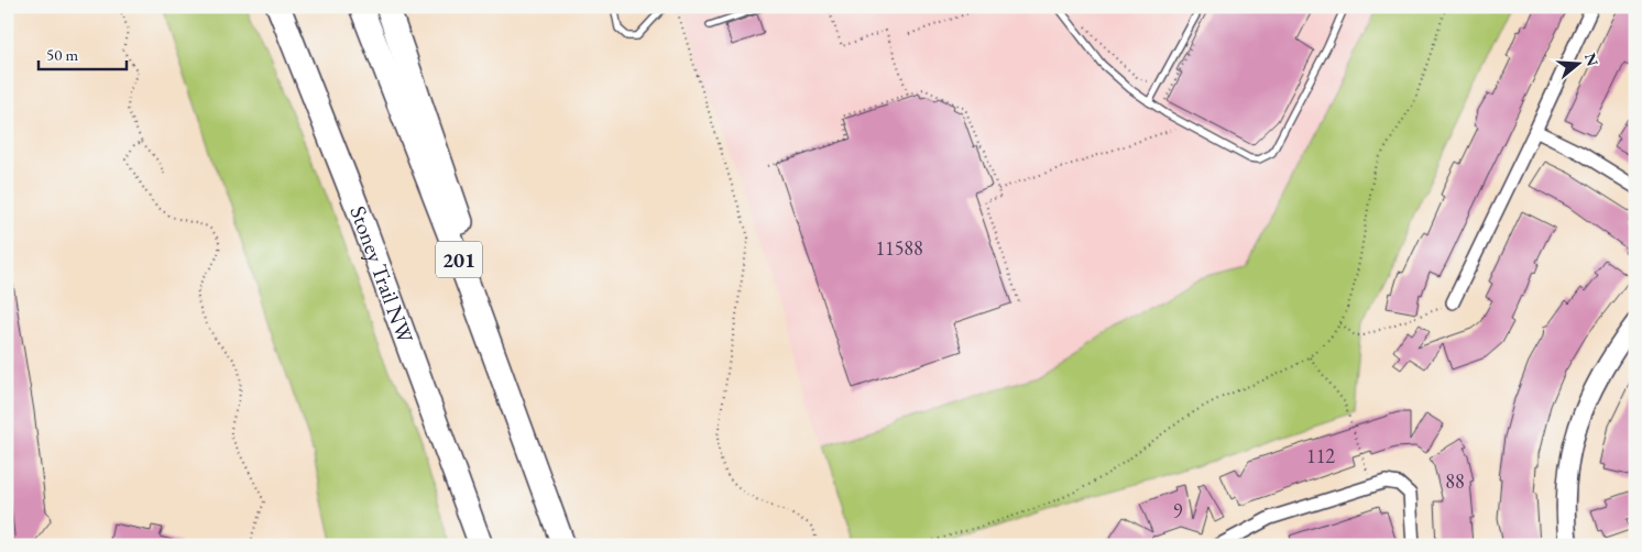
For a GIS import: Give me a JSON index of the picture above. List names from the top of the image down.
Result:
{
  "streets": {
    "highway": ["201", "Stoney Trail NW"]
  },
  "house_numbers": [
    "11588",
    "112",
    "88",
    "9"
  ],
  "scale_bar": "50 m",
  "north": "right"
}
